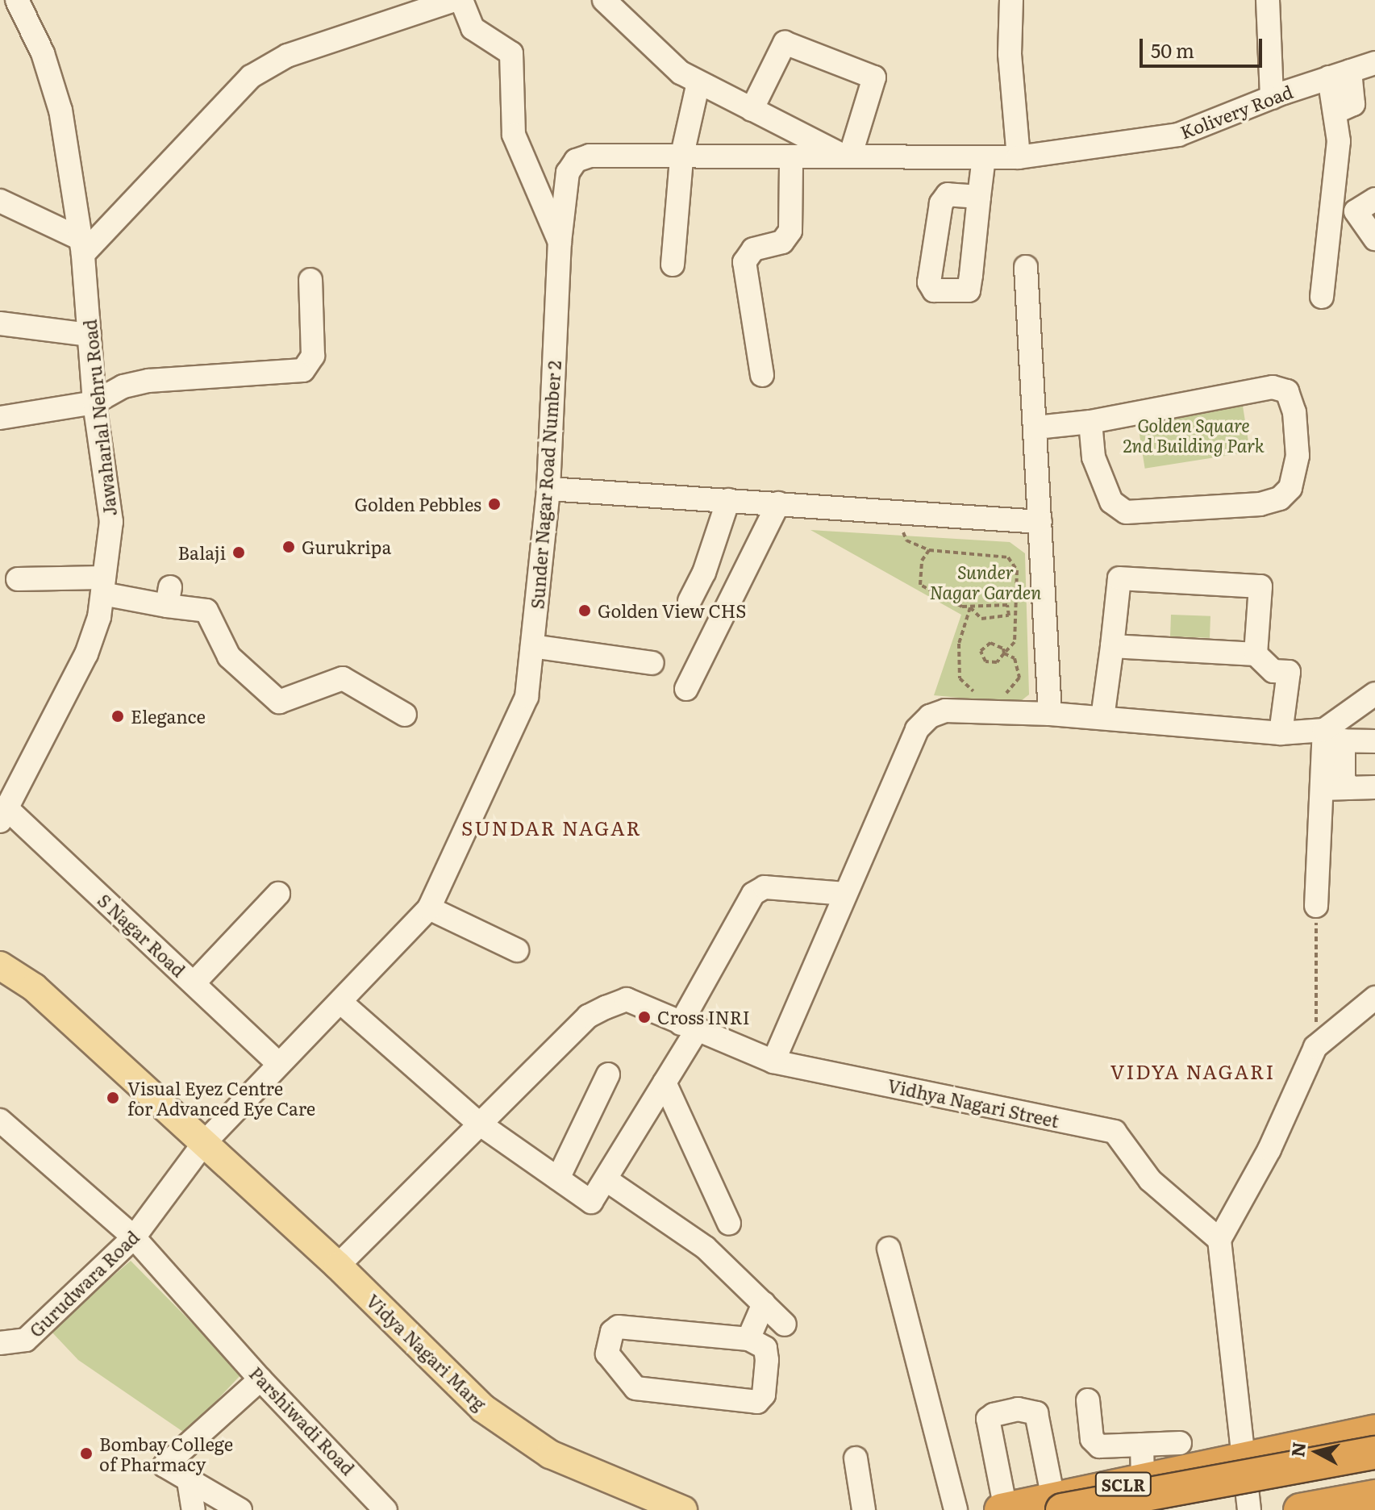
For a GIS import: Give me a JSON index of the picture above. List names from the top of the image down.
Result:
{
  "streets": {
    "highway": ["SCLR"],
    "main road": ["Vidya Nagari Marg"],
    "street": [
      "Kolivery Road",
      "Jawaharlal Nehru Road",
      "Sunder Nagar Road Number 2",
      "S Nagar Road",
      "Vidhya Nagari Street",
      "Gurudwara Road",
      "Parshiwadi Road"
    ]
  },
  "crossings": [
    ["Kolivery Road", "Sunder Nagar Road Number 2"],
    ["Jawaharlal Nehru Road", "S Nagar Road"],
    ["Sunder Nagar Road Number 2", "S Nagar Road"],
    ["Sunder Nagar Road Number 2", "Gurudwara Road"],
    ["Sunder Nagar Road Number 2", "Vidya Nagari Marg"],
    ["Vidhya Nagari Street", "Vidya Nagari Marg"],
    ["Gurudwara Road", "Vidya Nagari Marg"],
    ["Gurudwara Road", "Parshiwadi Road"]
  ],
  "districts": ["SUNDAR NAGAR", "VIDYA NAGARI"],
  "parks": ["Golden Square 2nd Building Park", "Sunder Nagar Garden"],
  "places": [
    "Golden Pebbles",
    "Gurukripa",
    "Balaji",
    "Golden View CHS",
    "Elegance",
    "Cross INRI",
    "Visual Eyez Centre for Advanced Eye Care",
    "Bombay College of Pharmacy"
  ],
  "scale_bar": "50 m",
  "north": "left"
}
